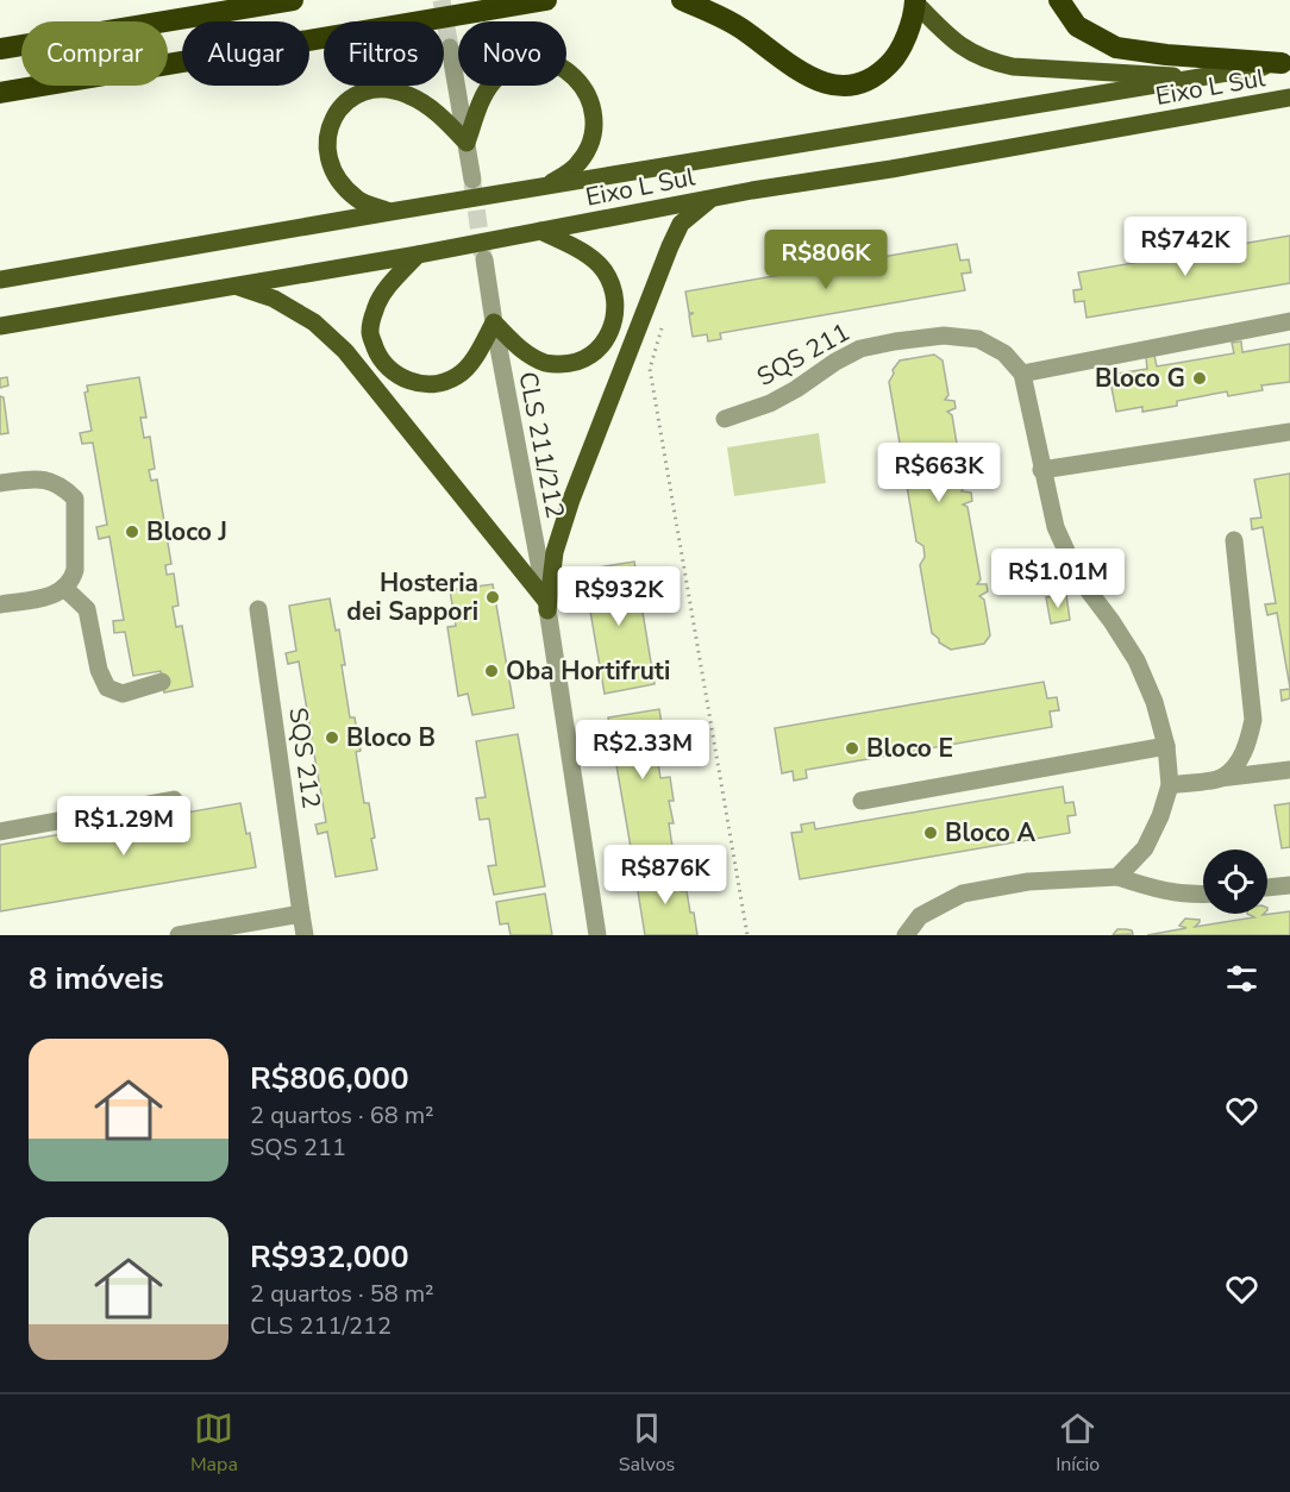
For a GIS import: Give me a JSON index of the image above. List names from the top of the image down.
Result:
{
  "streets": {
    "main road": ["Eixo L Sul"],
    "street": ["SQS 211", "CLS 211/212", "SQS 212"]
  },
  "places": [
    "Bloco G",
    "Bloco J",
    "Hosteria dei Sappori",
    "Oba Hortifruti",
    "Bloco B",
    "Bloco E",
    "Bloco A"
  ],
  "page": {
    "chip": [
      "Comprar",
      "Alugar",
      "Filtros",
      "Novo"
    ],
    "price": [
      "R$742K",
      "R$806K",
      "R$663K",
      "R$1.01M",
      "R$932K",
      "R$2.33M",
      "R$1.29M",
      "R$876K"
    ],
    "heading": "8 imóveis",
    "list": [
      {
        "name": "R$806,000",
        "note": "2 quartos · 68 m² · SQS 211"
      },
      {
        "name": "R$932,000",
        "note": "2 quartos · 58 m² · CLS 211/212"
      }
    ],
    "tabs": ["Mapa", "Salvos", "Início"]
  }
}
